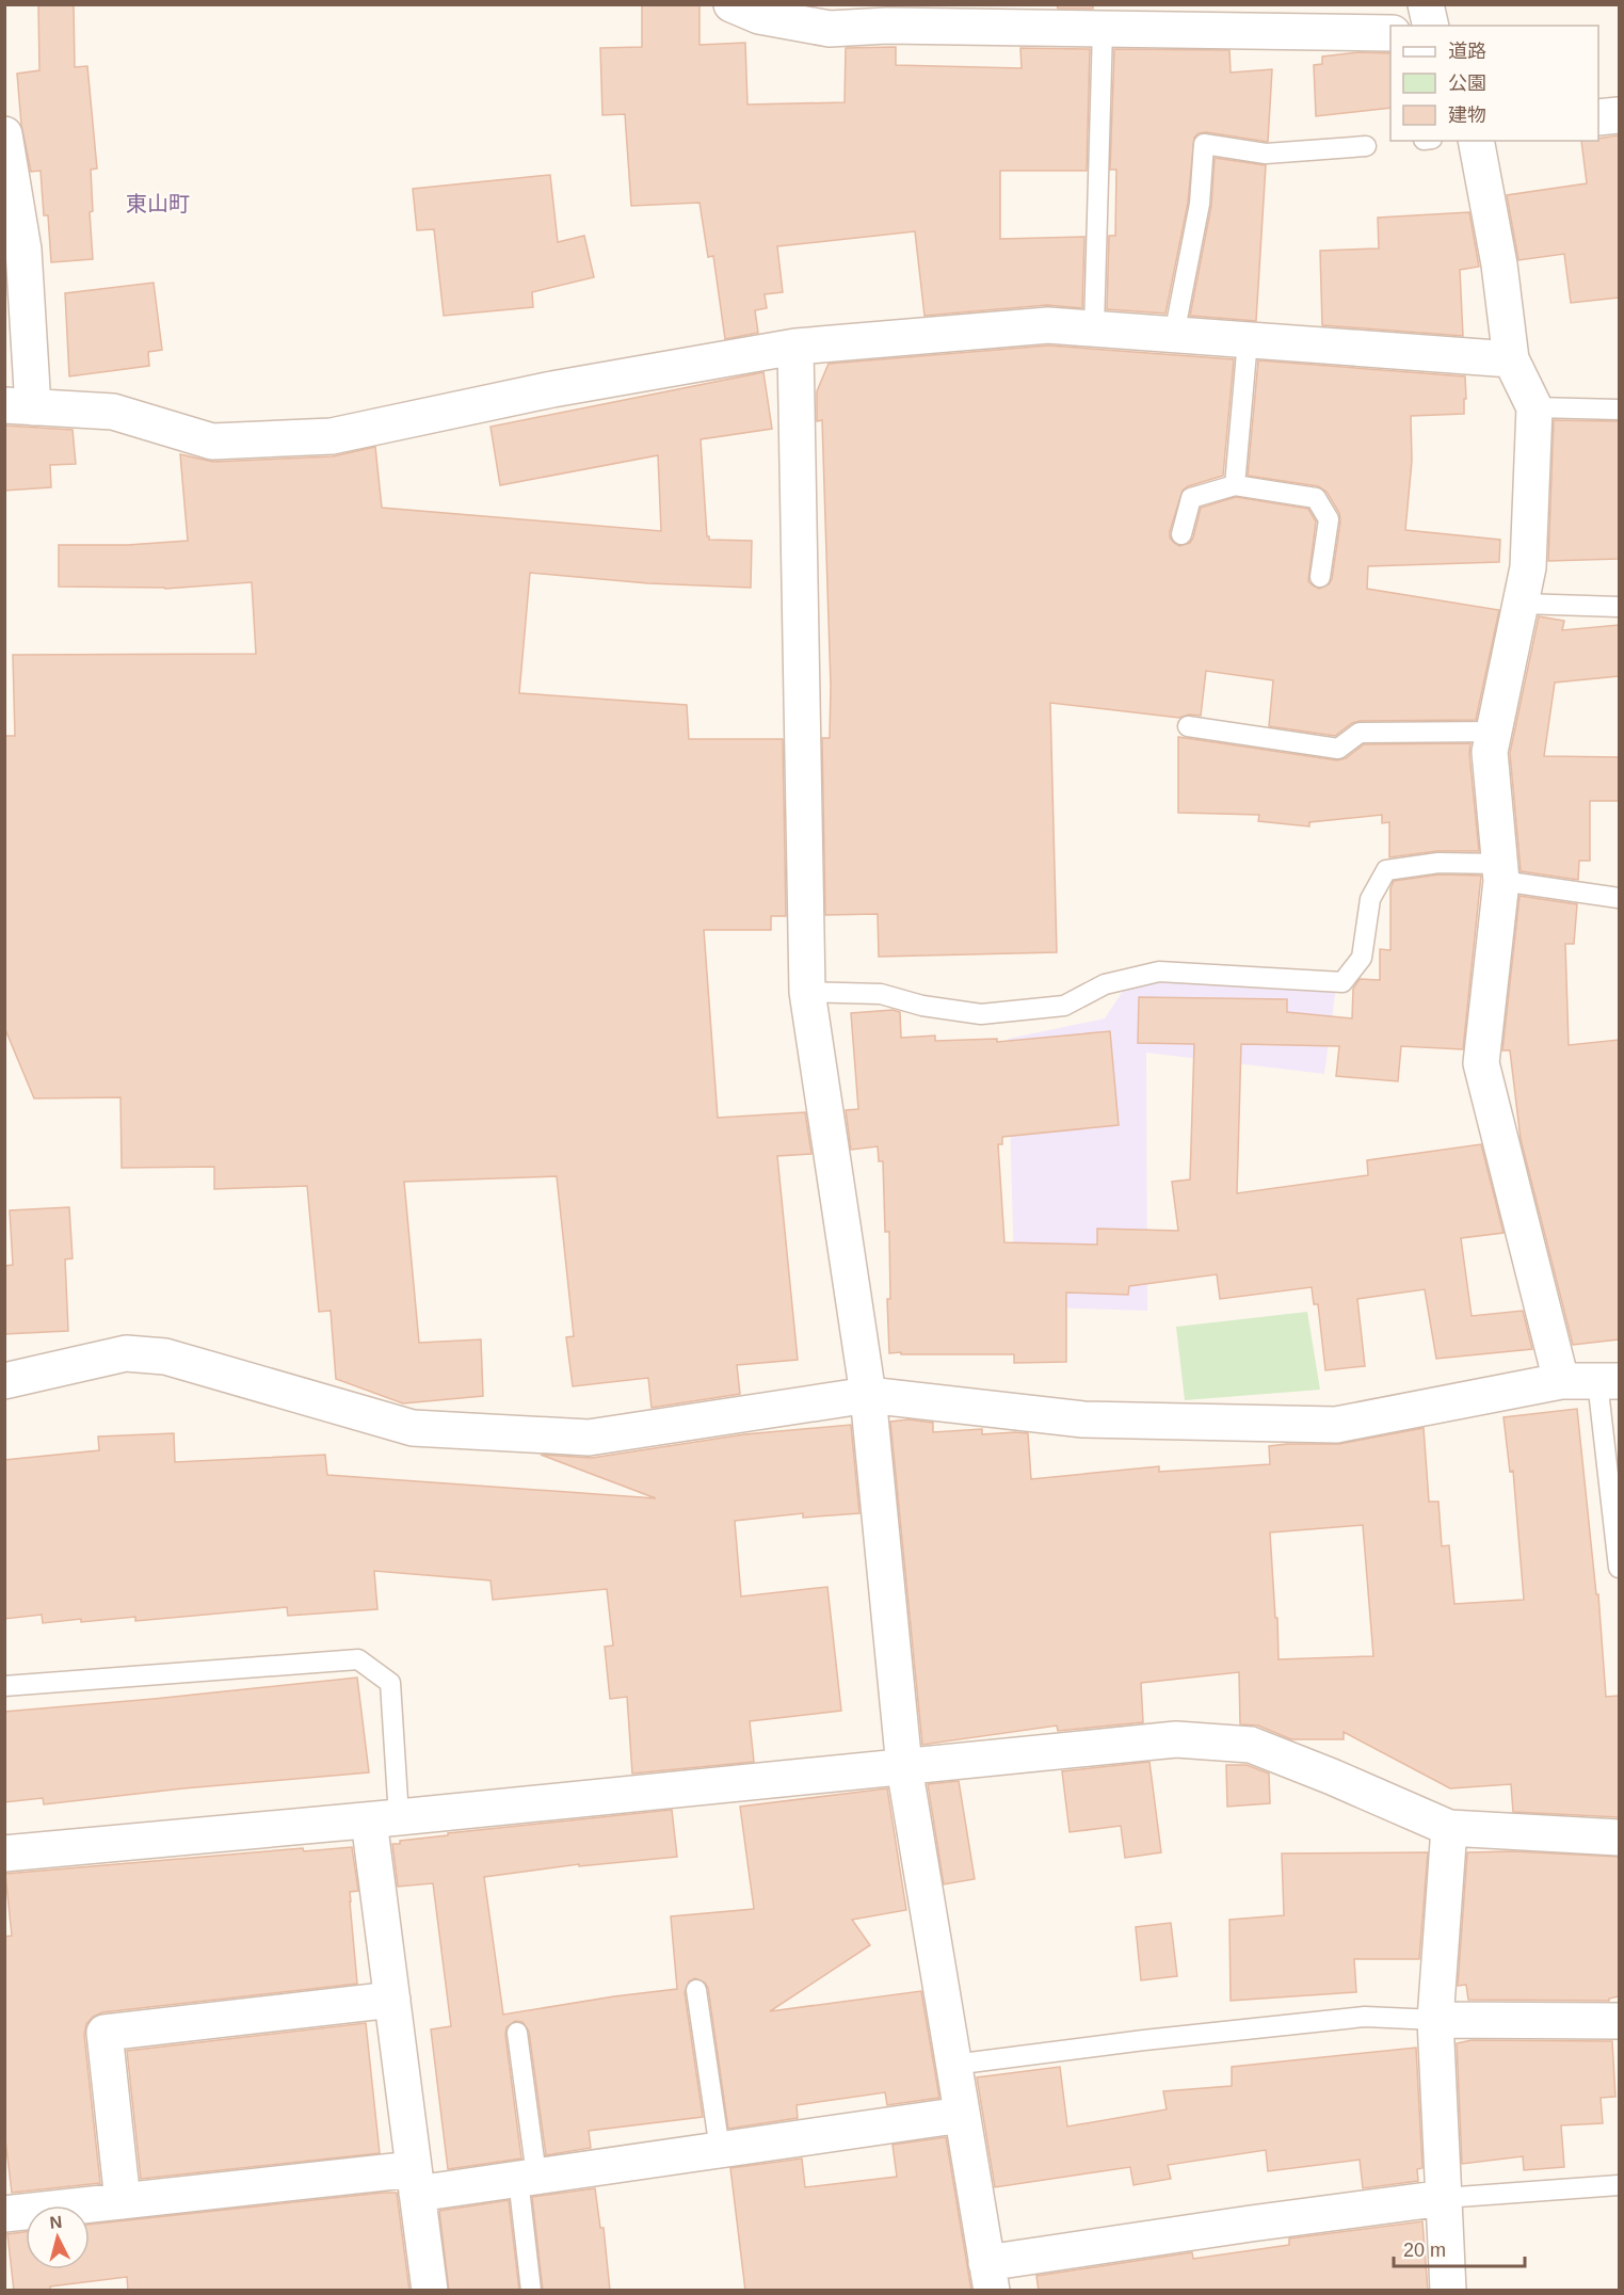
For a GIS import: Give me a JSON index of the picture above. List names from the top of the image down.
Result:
{
  "districts": ["東山町"],
  "legend": ["道路", "公園", "建物"],
  "scale_bar": "20 m",
  "north": "top"
}
